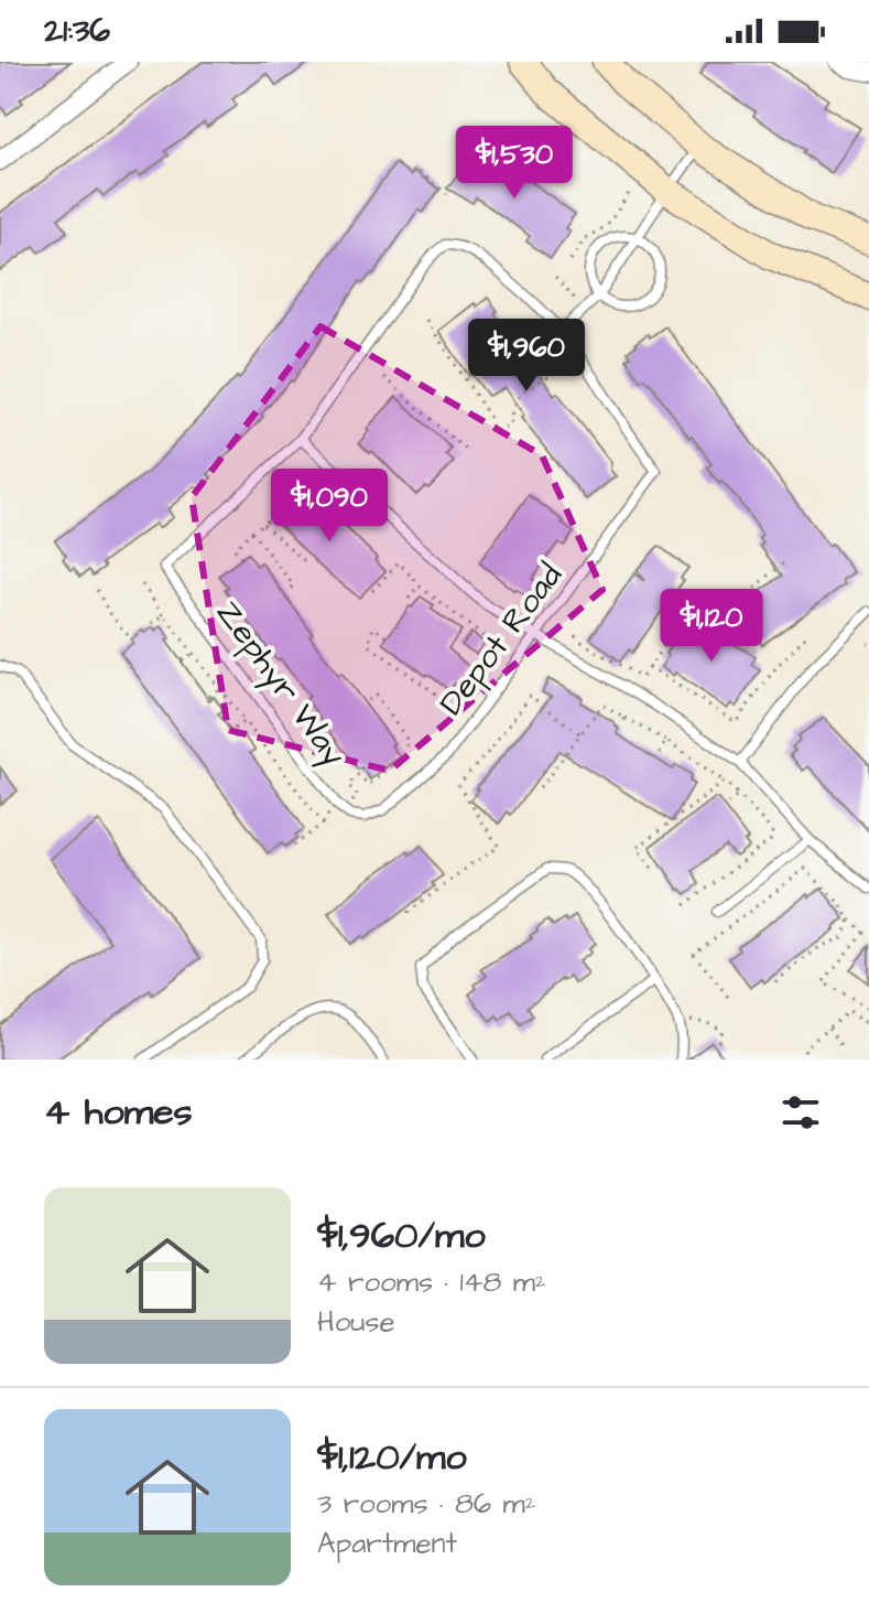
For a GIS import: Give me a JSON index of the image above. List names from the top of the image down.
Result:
{
  "streets": {
    "lane": ["Depot Road", "Zephyr Way"]
  },
  "crossings": [
    ["Depot Road", "Zephyr Way"]
  ],
  "page": {
    "status": "21:36",
    "price": [
      "$1,530",
      "$1,960",
      "$1,090",
      "$1,120"
    ],
    "heading": "4 homes",
    "list": [
      {
        "name": "$1,960/mo",
        "note": "4 rooms · 148 m² · House"
      },
      {
        "name": "$1,120/mo",
        "note": "3 rooms · 86 m² · Apartment"
      }
    ]
  }
}
